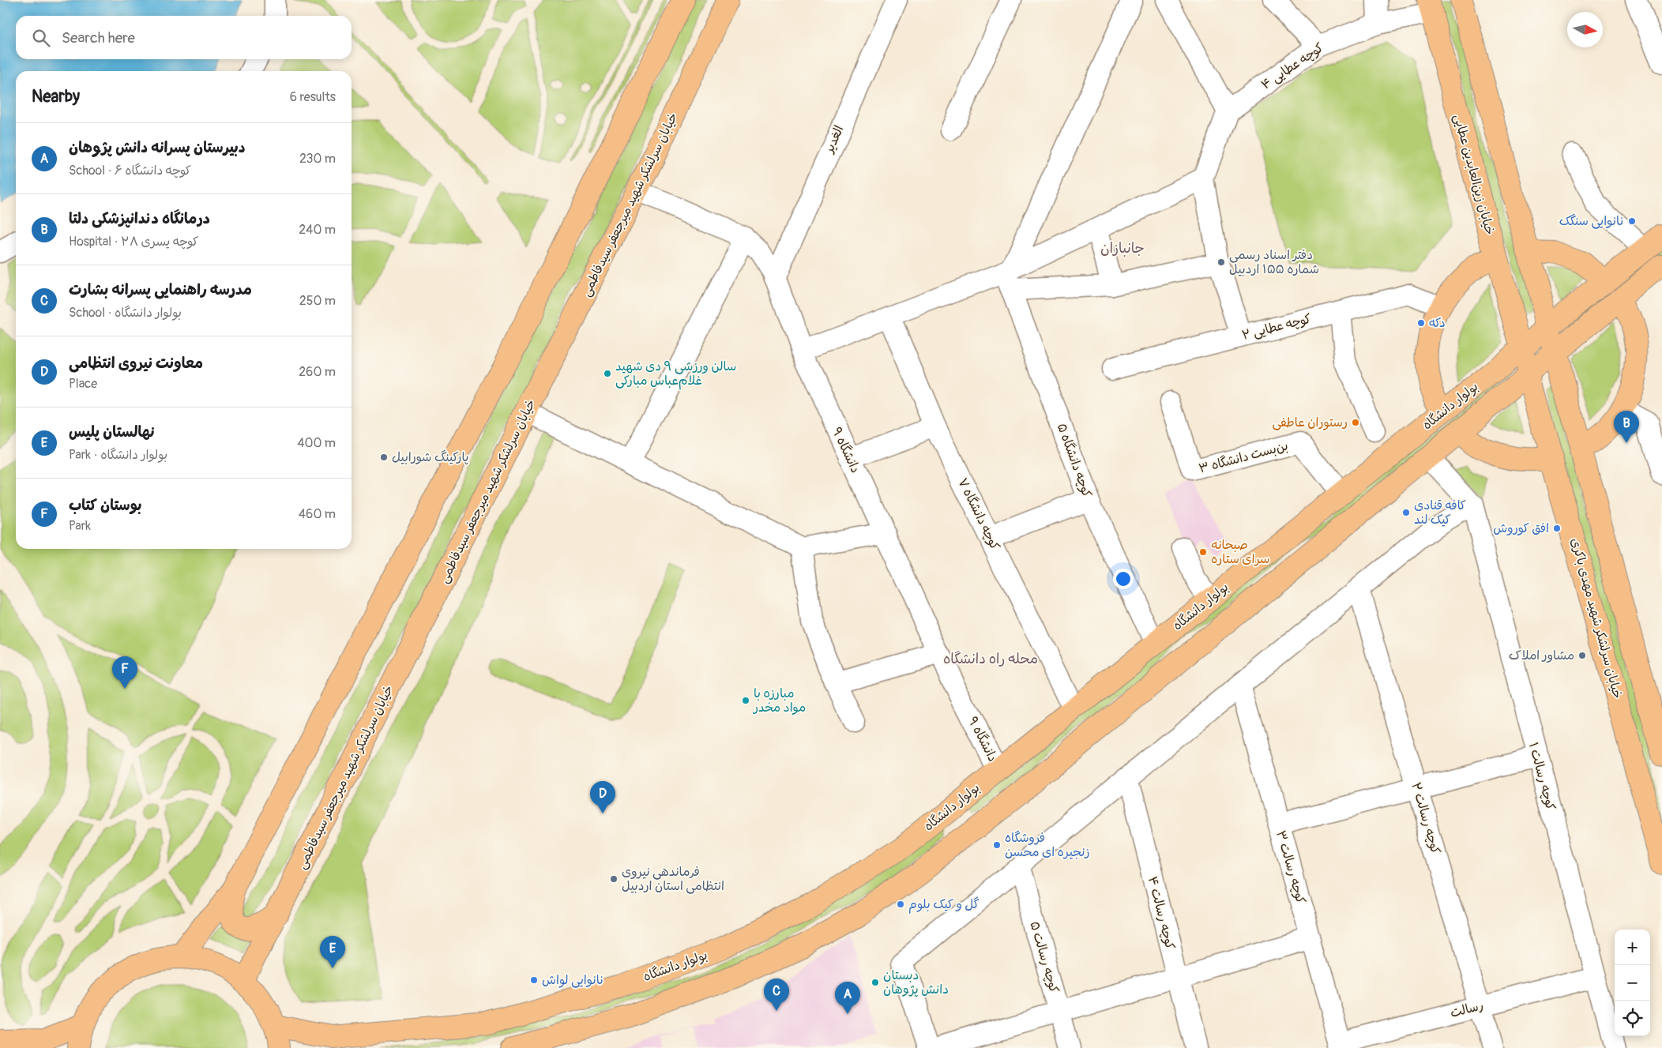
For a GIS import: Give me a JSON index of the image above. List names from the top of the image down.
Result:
{
  "streets": {
    "main road": [
      "خیابان زین‌العابدین عطایی",
      "خیابان سرلشکر شهید میرجعفر سیدفاطمی",
      "بولوار دانشگاه",
      "خیابان سرلشکر شهید مهدی باکری"
    ],
    "street": [
      "کوچه عطایی ۴",
      "الغدیر",
      "کوچه عطایی ۲",
      "دانشگاه ۹",
      "بن‌بست دانشگاه ۳",
      "کوچه دانشگاه ۵",
      "کوچه دانشگاه ۷",
      "کوچه رسالت ۱",
      "کوچه رسالت ۲",
      "کوچه رسالت ۳",
      "کوچه رسالت ۴",
      "کوچه رسالت ۵",
      "رسالت"
    ]
  },
  "crossings": [
    ["کوچه عطایی ۴", "خیابان زین‌العابدین عطایی"],
    ["الغدیر", "دانشگاه ۹"],
    ["خیابان زین‌العابدین عطایی", "بولوار دانشگاه"],
    ["خیابان زین‌العابدین عطایی", "خیابان سرلشکر شهید مهدی باکری"],
    ["خیابان سرلشکر شهید میرجعفر سیدفاطمی", "دانشگاه ۹"],
    ["بولوار دانشگاه", "دانشگاه ۹"],
    ["بولوار دانشگاه", "بن‌بست دانشگاه ۳"],
    ["بولوار دانشگاه", "کوچه دانشگاه ۵"],
    ["بولوار دانشگاه", "کوچه دانشگاه ۷"],
    ["بولوار دانشگاه", "خیابان سرلشکر شهید مهدی باکری"],
    ["کوچه رسالت ۱", "رسالت"],
    ["کوچه رسالت ۲", "رسالت"],
    ["کوچه رسالت ۳", "رسالت"]
  ],
  "districts": ["جانبازان", "محله راه دانشگاه"],
  "places": [
    "نانوایی سنگک",
    "دفتر اسناد رسمی شماره ۱۵۵ اردبیل",
    "دکه",
    "سالن ورزشی ۹ دی شهید غلام‌عباس مبارکی",
    "رستوران عاطفی",
    "پارکینگ شورابیل",
    "کافه قنادی کیک لند",
    "افق کوروش",
    "صبحانه سرای ستاره",
    "مشاور املاک",
    "مبارزه با مواد مخدر",
    "فروشگاه زنجیره ای محسن",
    "فرماندهی نیروی انتظامی استان اردبیل",
    "گل و کیک بلوم",
    "نانوایی لواش",
    "دبستان دانش پژوهان"
  ],
  "north": "right",
  "page": {
    "search": "Search here",
    "heading": ["Nearby", "6 results"],
    "list": [
      {
        "mark": "A",
        "name": "دبیرستان پسرانه دانش پژوهان",
        "note": "School · کوچه دانشگاه ۶",
        "value": "230 m"
      },
      {
        "mark": "B",
        "name": "درمانگاه دندانپزشکی دلتا",
        "note": "Hospital · کوچه یسری ۲۸",
        "value": "240 m"
      },
      {
        "mark": "C",
        "name": "مدرسه راهنمایی پسرانه بشارت",
        "note": "School · بولوار دانشگاه",
        "value": "250 m"
      },
      {
        "mark": "D",
        "name": "معاونت نیروی انتظامی",
        "note": "Place",
        "value": "260 m"
      },
      {
        "mark": "E",
        "name": "نهالستان پلیس",
        "note": "Park · بولوار دانشگاه",
        "value": "400 m"
      },
      {
        "mark": "F",
        "name": "بوستان کتاب",
        "note": "Park",
        "value": "460 m"
      }
    ],
    "pins": [
      "B",
      "F",
      "D",
      "E",
      "C",
      "A"
    ],
    "map_buttons": ["+", "−"]
  }
}
